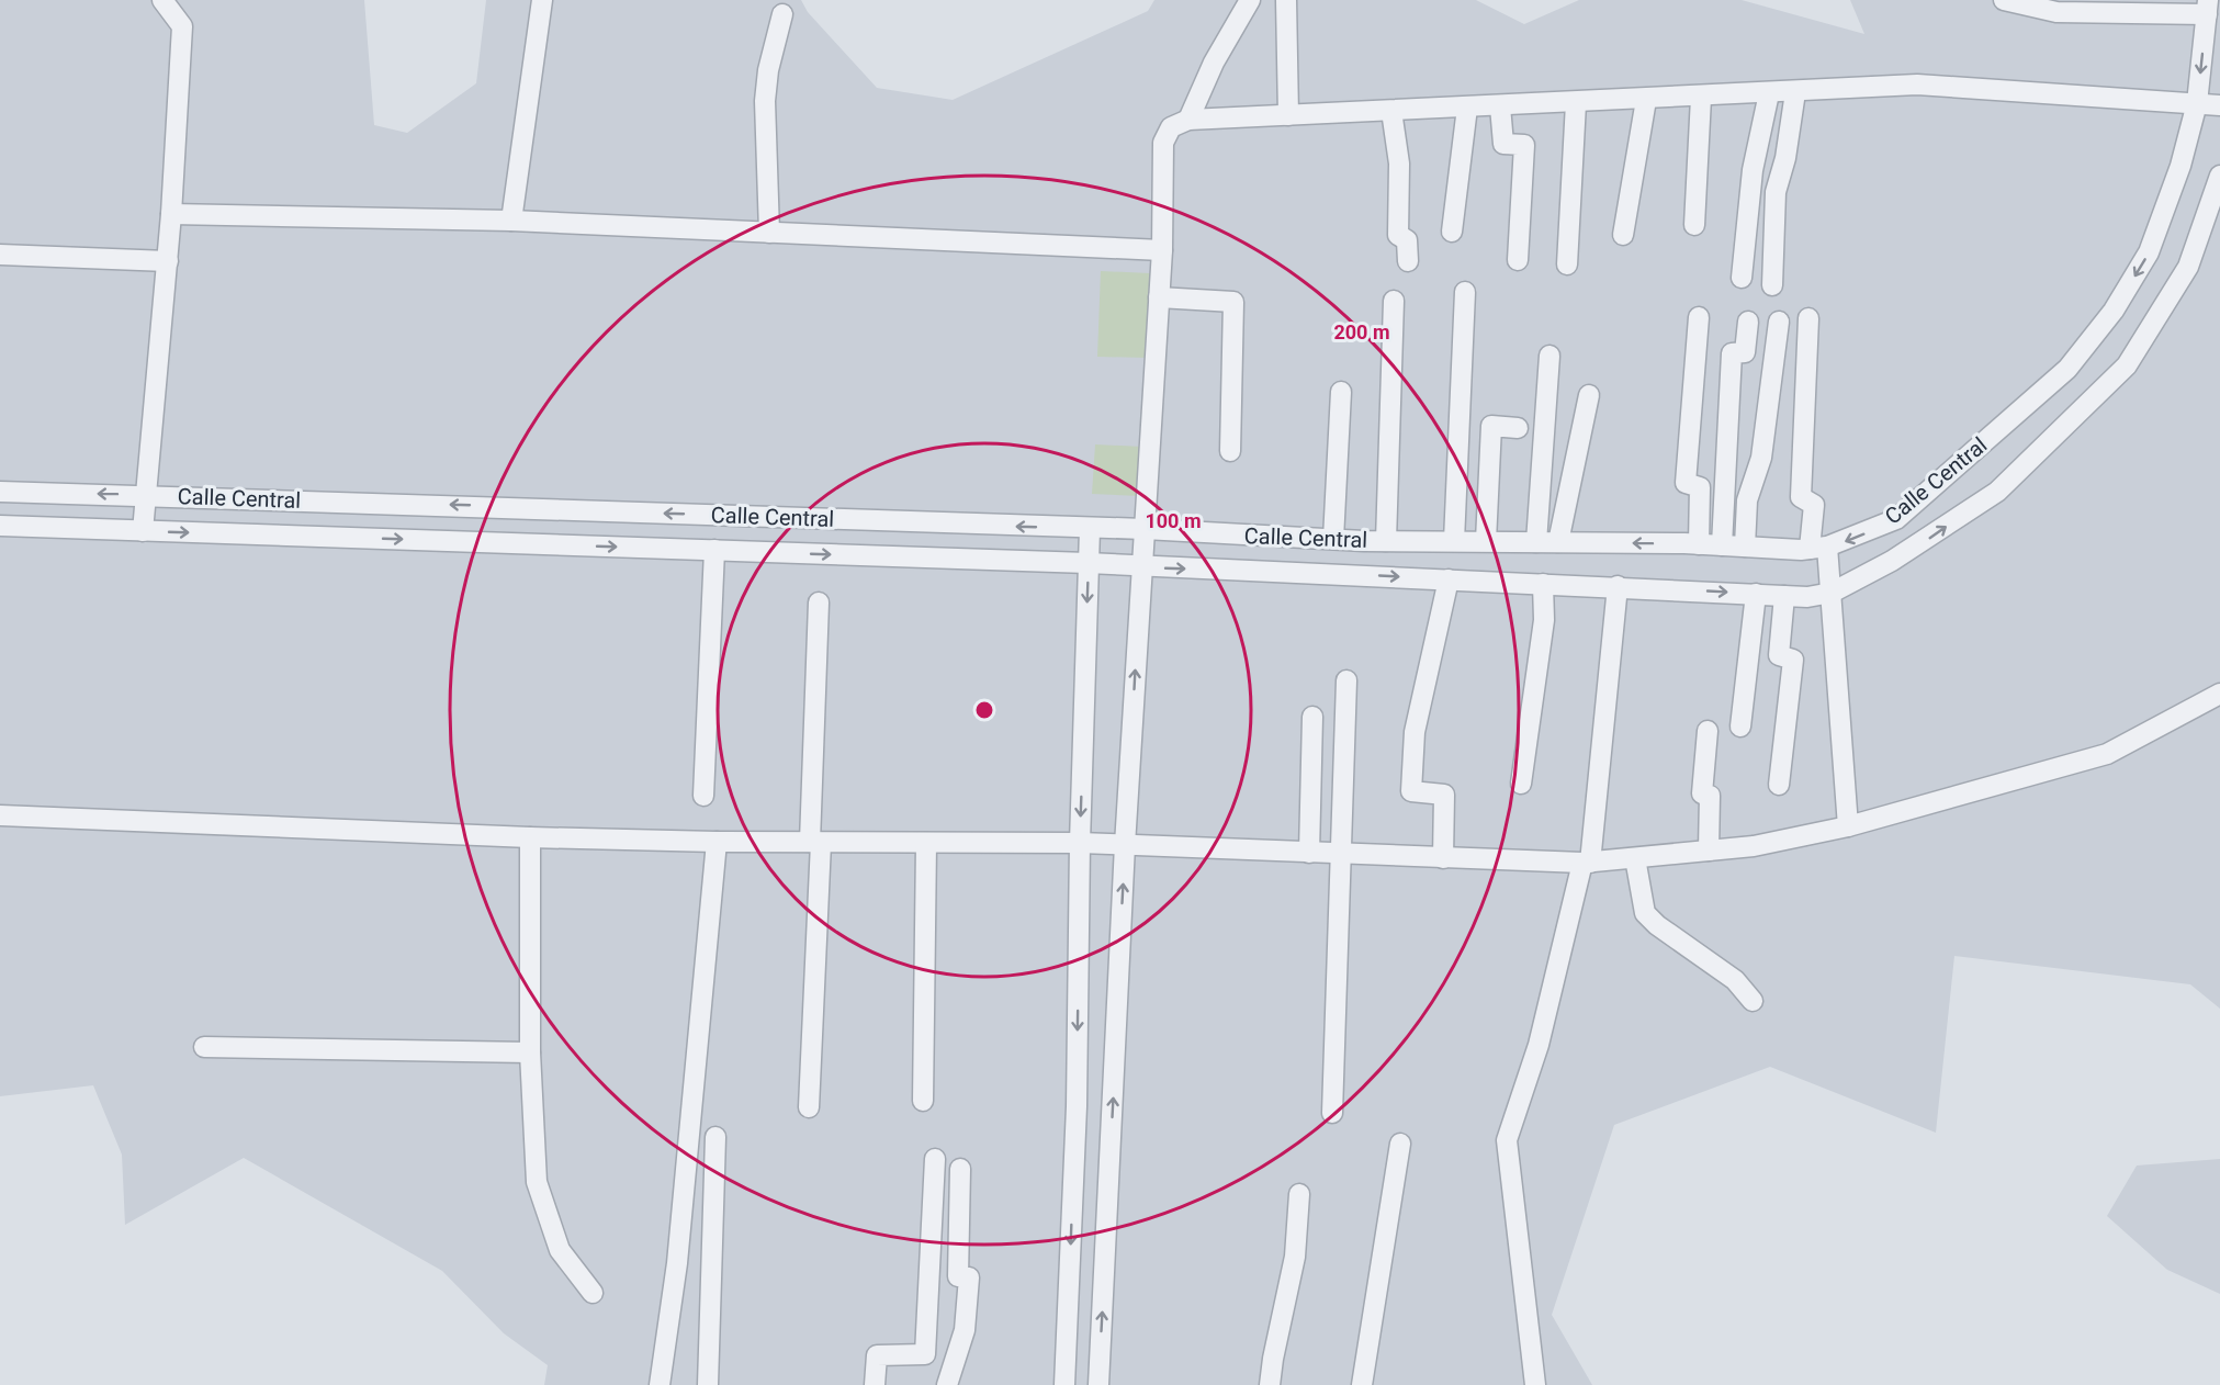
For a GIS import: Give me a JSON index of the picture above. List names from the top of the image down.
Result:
{
  "streets": {
    "street": ["Calle Central"]
  },
  "rings": ["200 m", "100 m"]
}
